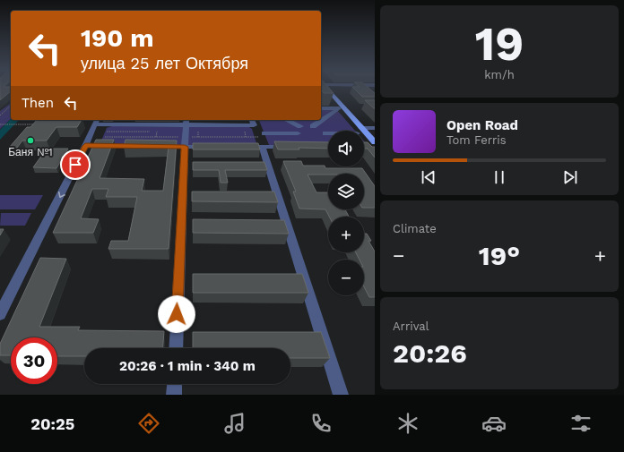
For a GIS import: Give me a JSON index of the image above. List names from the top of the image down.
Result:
{
  "places": ["Баня №1"],
  "page": {
    "tile": [
      ["19", "km/h"],
      "Climate",
      ["Arrival", "20:26"]
    ],
    "turn": ["190 m", "улица 25 лет Октября"],
    "then": "Then",
    "song": ["Open Road", "Tom Ferris"],
    "map_buttons": ["+", "−"],
    "heat": ["−", "19°", "+"],
    "limit": "30",
    "trip": "20:26 · 1 min · 340 m",
    "tabs": "20:25"
  }
}
